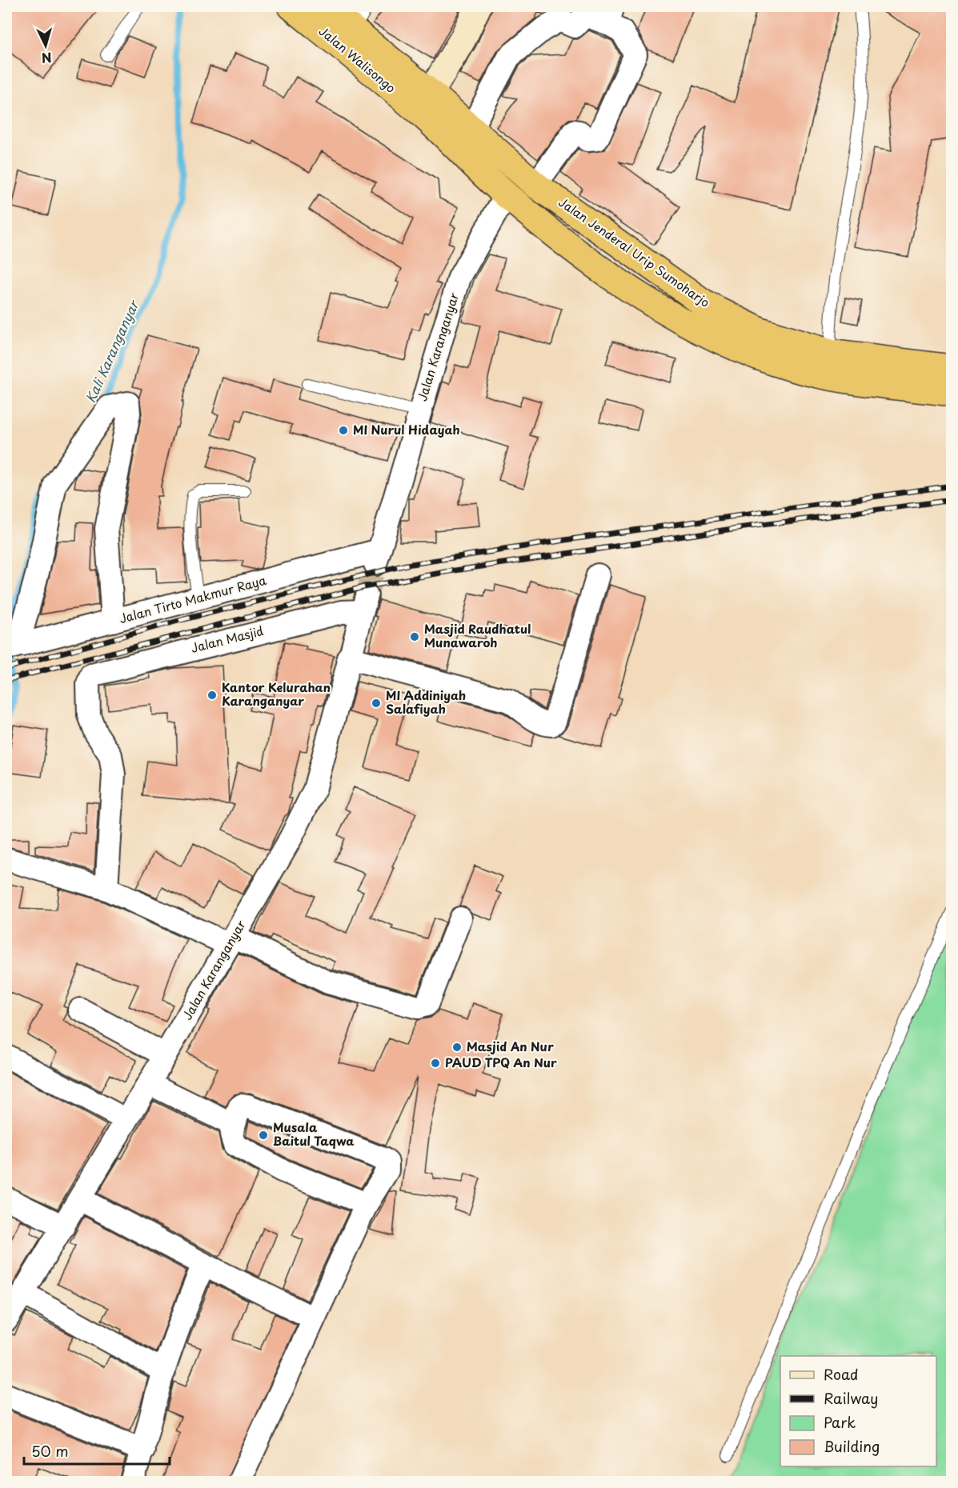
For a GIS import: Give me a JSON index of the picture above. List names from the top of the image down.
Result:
{
  "streets": {
    "highway": ["Jalan Walisongo", "Jalan Jenderal Urip Sumoharjo"],
    "street": ["Jalan Karanganyar", "Jalan Tirto Makmur Raya", "Jalan Masjid"]
  },
  "crossings": [
    ["Jalan Walisongo", "Jalan Jenderal Urip Sumoharjo"],
    ["Jalan Karanganyar", "Jalan Tirto Makmur Raya"],
    ["Jalan Karanganyar", "Jalan Masjid"]
  ],
  "water": ["Kali Karanganyar"],
  "places": [
    "MI Nurul Hidayah",
    "Masjid Raudhatul Munawaroh",
    "Kantor Kelurahan Karanganyar",
    "MI Addiniyah Salafiyah",
    "Masjid An Nur",
    "PAUD TPQ An Nur",
    "Musala Baitul Taqwa"
  ],
  "legend": [
    "Road",
    "Railway",
    "Park",
    "Building"
  ],
  "scale_bar": "50 m",
  "north": "bottom"
}
